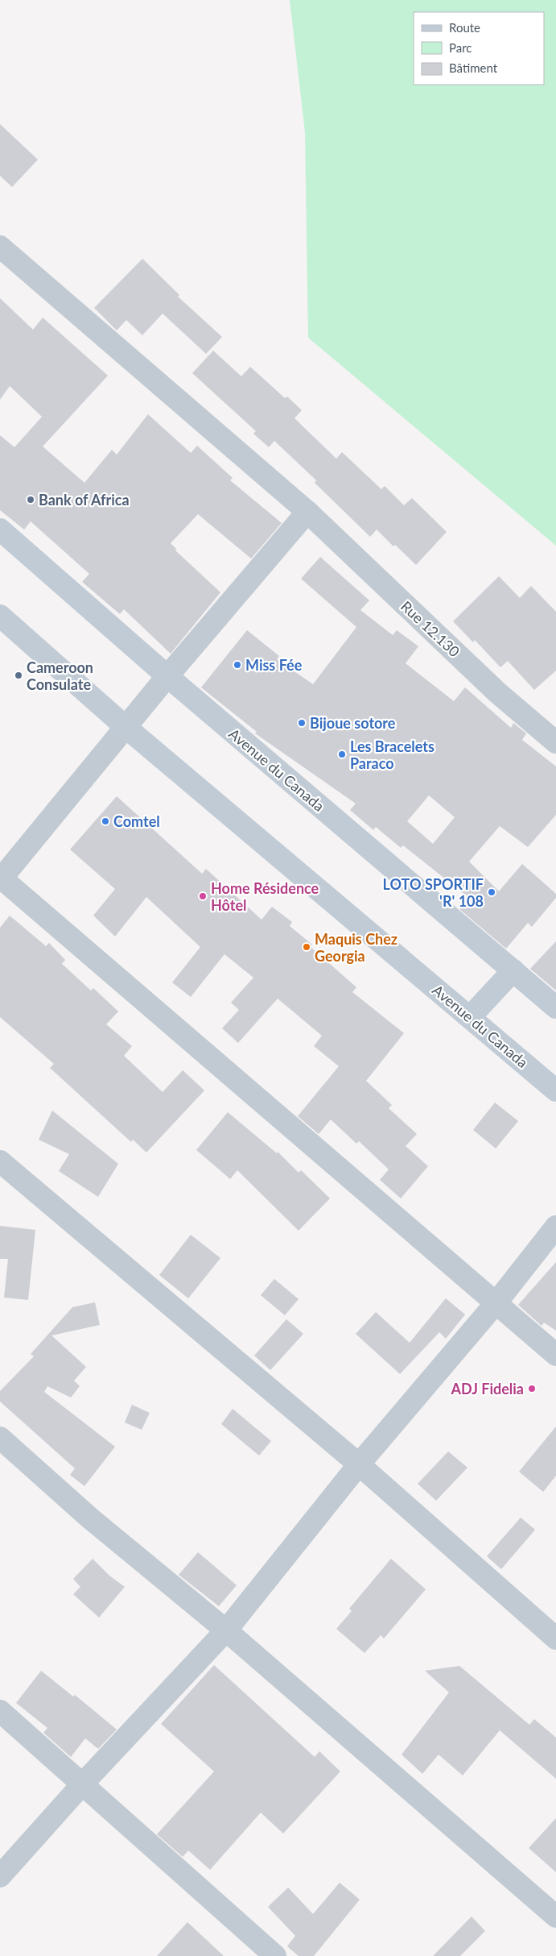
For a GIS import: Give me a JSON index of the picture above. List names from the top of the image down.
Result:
{
  "streets": {
    "main road": ["Avenue du Canada"],
    "street": ["Rue 12.130"]
  },
  "places": [
    "Bank of Africa",
    "Miss Fée",
    "Cameroon Consulate",
    "Bijoue sotore",
    "Les Bracelets Paraco",
    "Comtel",
    "LOTO SPORTIF 'R' 108",
    "Home Résidence Hôtel",
    "Maquis Chez Georgia",
    "ADJ Fidelia"
  ],
  "legend": ["Route", "Parc", "Bâtiment"]
}
